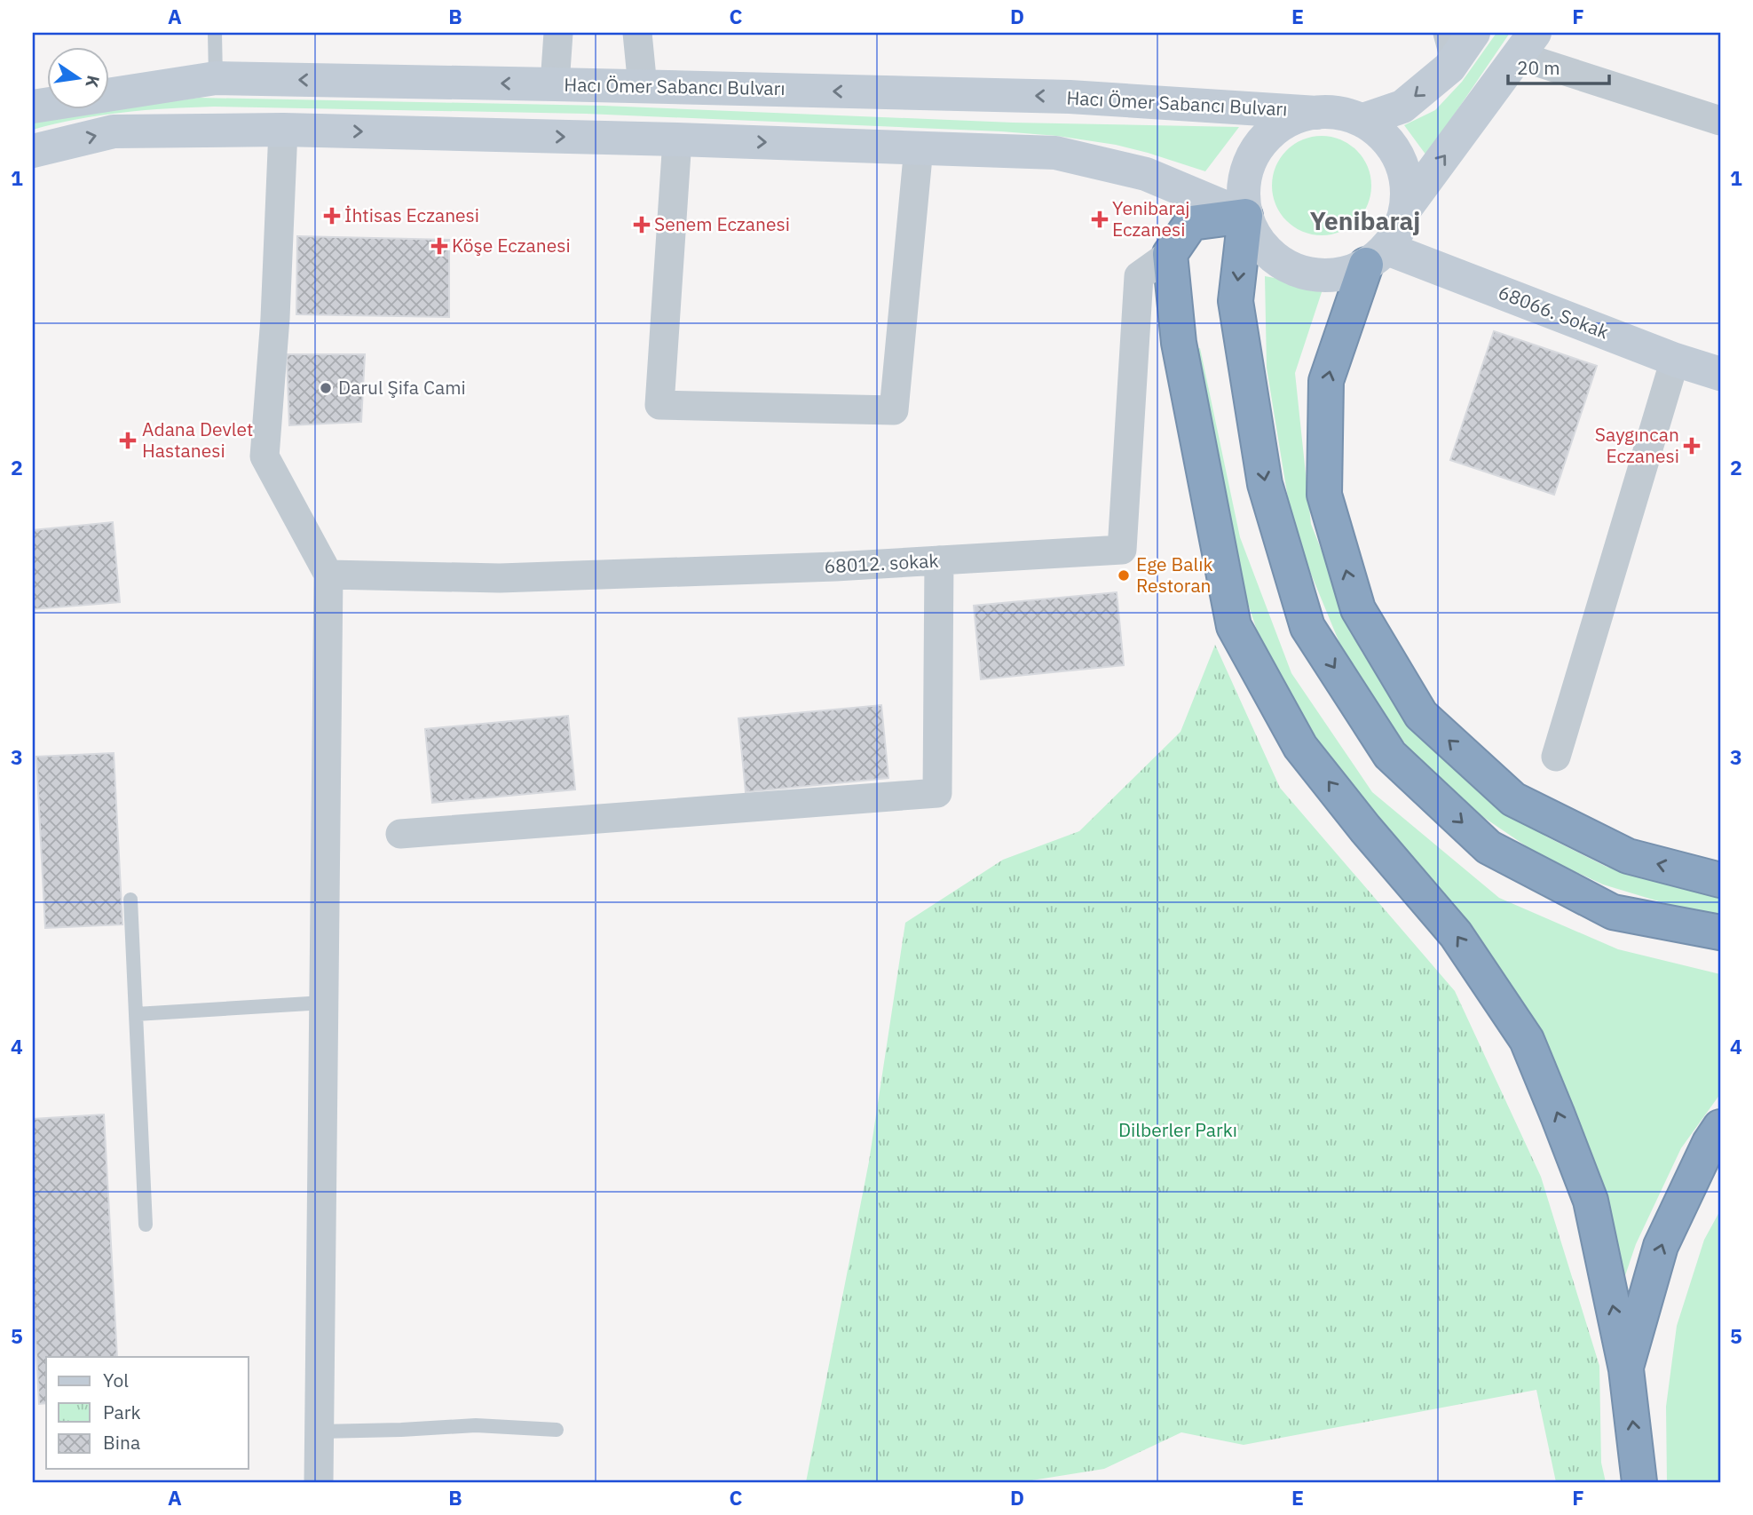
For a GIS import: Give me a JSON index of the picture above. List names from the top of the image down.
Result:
{
  "streets": {
    "main road": ["Hacı Ömer Sabancı Bulvarı", "68066. Sokak"],
    "street": ["68012. sokak"]
  },
  "crossings": [
    ["Hacı Ömer Sabancı Bulvarı", "68066. Sokak"]
  ],
  "districts": ["Yenibaraj"],
  "parks": ["Dilberler Parkı"],
  "places": {
    "health": [
      "İhtisas Eczanesi",
      "Yenibaraj Eczanesi",
      "Senem Eczanesi",
      "Köşe Eczanesi",
      "Adana Devlet Hastanesi",
      "Saygıncan Eczanesi"
    ],
    "other": ["Darul Şifa Cami", "Ege Balık Restoran"]
  },
  "legend": ["Yol", "Park", "Bina"],
  "scale_bar": "20 m",
  "north": "right",
  "grid": {
    "columns": [
      "A",
      "B",
      "C",
      "D",
      "E",
      "F"
    ],
    "rows": [
      "1",
      "2",
      "3",
      "4",
      "5"
    ]
  }
}
